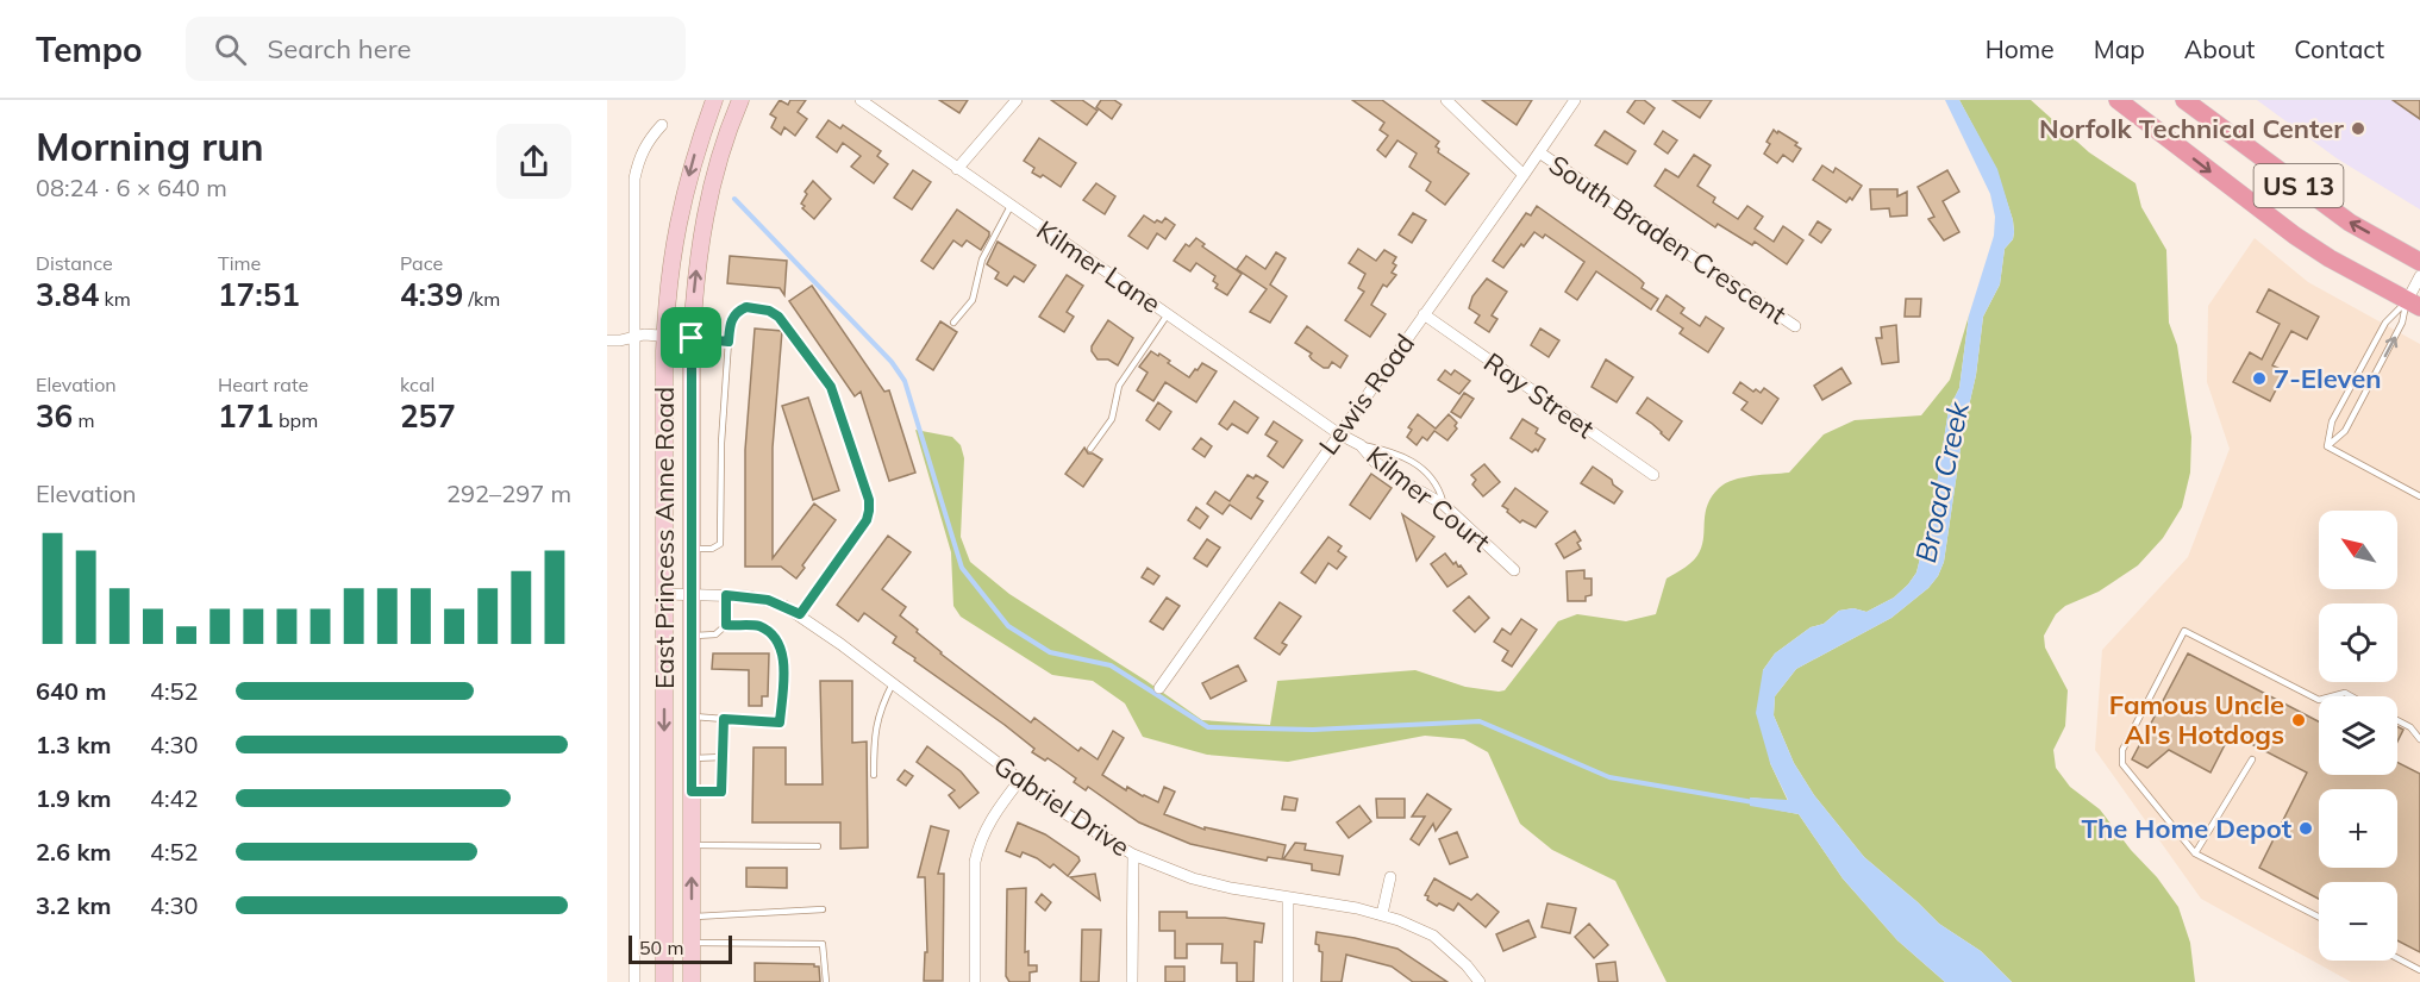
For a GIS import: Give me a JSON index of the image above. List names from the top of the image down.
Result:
{
  "streets": {
    "main road": ["US 13", "East Princess Anne Road"],
    "street": [
      "South Braden Crescent",
      "Kilmer Lane",
      "Lewis Road",
      "Ray Street",
      "Kilmer Court",
      "Gabriel Drive"
    ]
  },
  "crossings": [
    ["South Braden Crescent", "Lewis Road"],
    ["Kilmer Lane", "Lewis Road"],
    ["Kilmer Lane", "Kilmer Court"],
    ["Lewis Road", "Ray Street"],
    ["Lewis Road", "Kilmer Court"],
    ["East Princess Anne Road", "Gabriel Drive"]
  ],
  "water": ["Broad Creek"],
  "places": [
    "Norfolk Technical Center",
    "7-Eleven",
    "Famous Uncle Al's Hotdogs",
    "The Home Depot"
  ],
  "scale_bar": "50 m",
  "north": "top left",
  "page": {
    "header": "Tempo",
    "search": "Search here",
    "nav": [
      "Home",
      "Map",
      "About",
      "Contact"
    ],
    "heading": ["Morning run", "08:24 · 6 × 640 m"],
    "stats": [
      ["Distance", "3.84 km"],
      ["Time", "17:51"],
      ["Pace", "4:39 /km"],
      ["Elevation", "36 m"],
      ["Heart rate", "171 bpm"],
      ["kcal", "257"]
    ],
    "chart": ["Elevation", "292–297 m"],
    "map_buttons": ["+", "−"],
    "list": [
      {
        "name": "640 m",
        "note": "4:52"
      },
      {
        "name": "1.3 km",
        "note": "4:30"
      },
      {
        "name": "1.9 km",
        "note": "4:42"
      },
      {
        "name": "2.6 km",
        "note": "4:52"
      },
      {
        "name": "3.2 km",
        "note": "4:30"
      }
    ],
    "scale": "50 m"
  }
}
